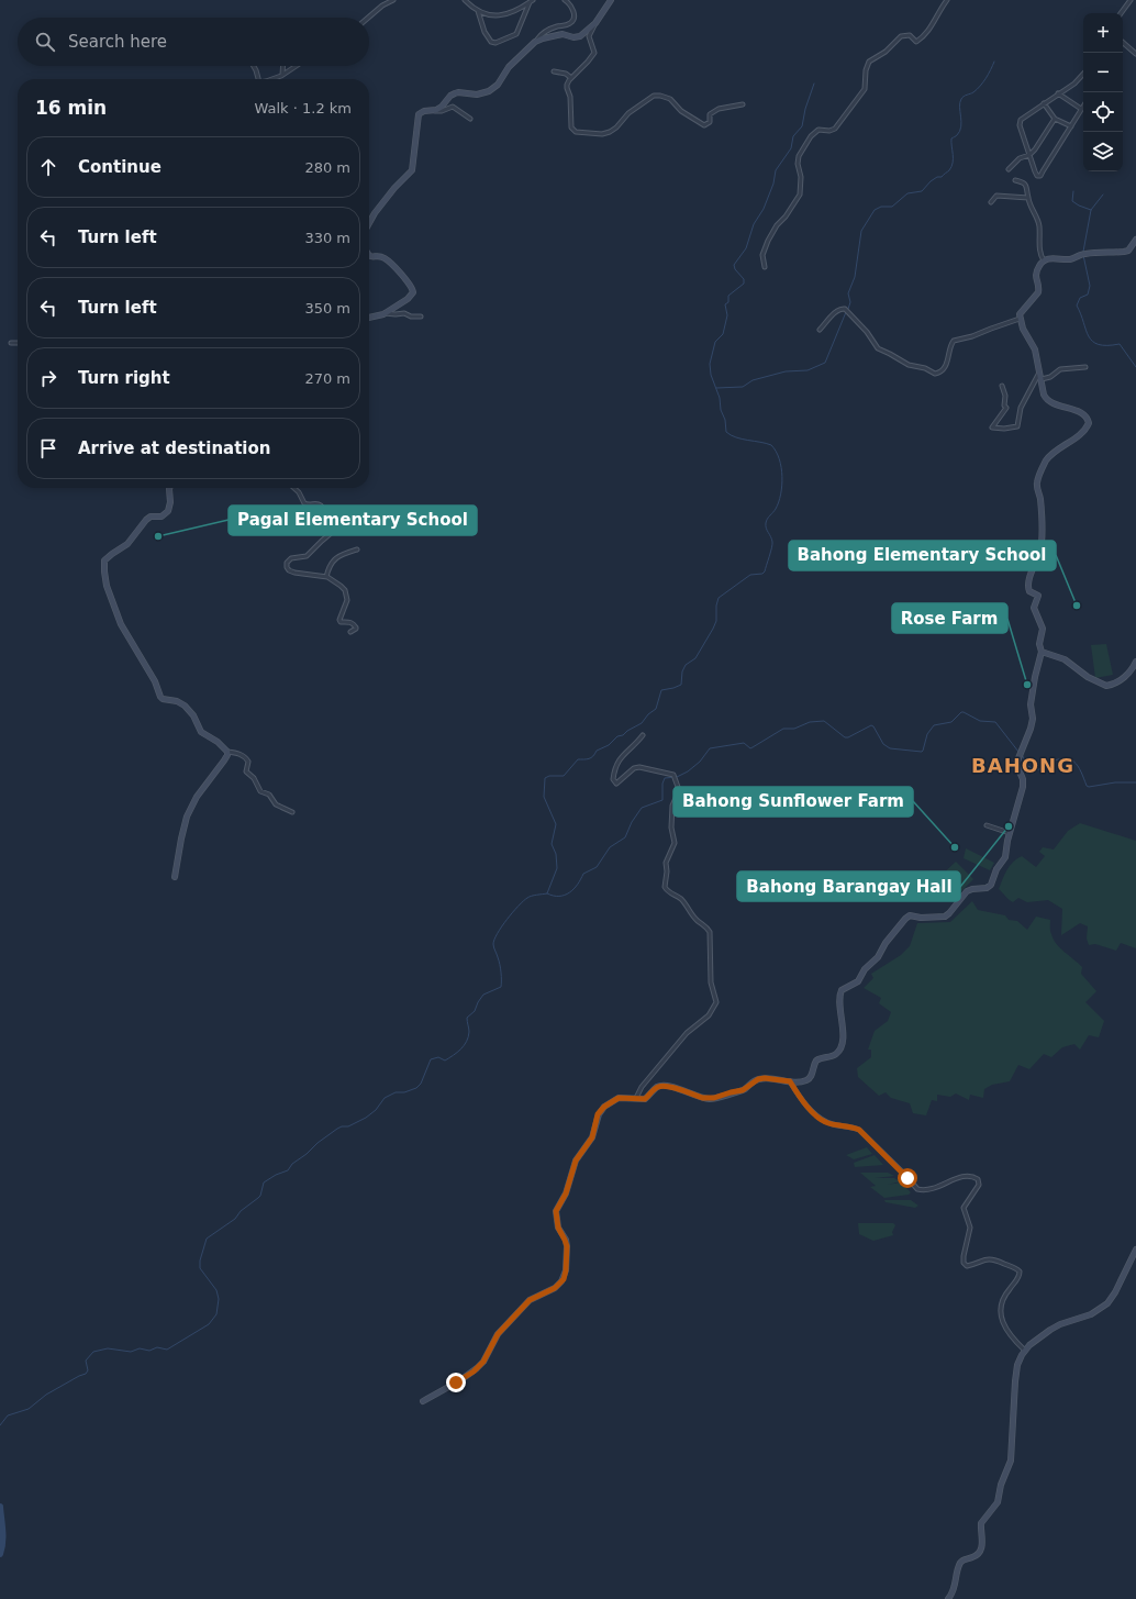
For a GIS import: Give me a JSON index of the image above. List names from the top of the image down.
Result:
{
  "districts": ["BAHONG"],
  "places": [
    "Pagal Elementary School",
    "Bahong Elementary School",
    "Rose Farm",
    "Bahong Barangay Hall",
    "Bahong Sunflower Farm"
  ],
  "page": {
    "map_buttons": ["+", "−"],
    "search": "Search here",
    "heading": ["16 min", "Walk · 1.2 km"],
    "list": [
      ["Continue", "280 m"],
      ["Turn left", "330 m"],
      ["Turn left", "350 m"],
      ["Turn right", "270 m"],
      "Arrive at destination"
    ]
  }
}
